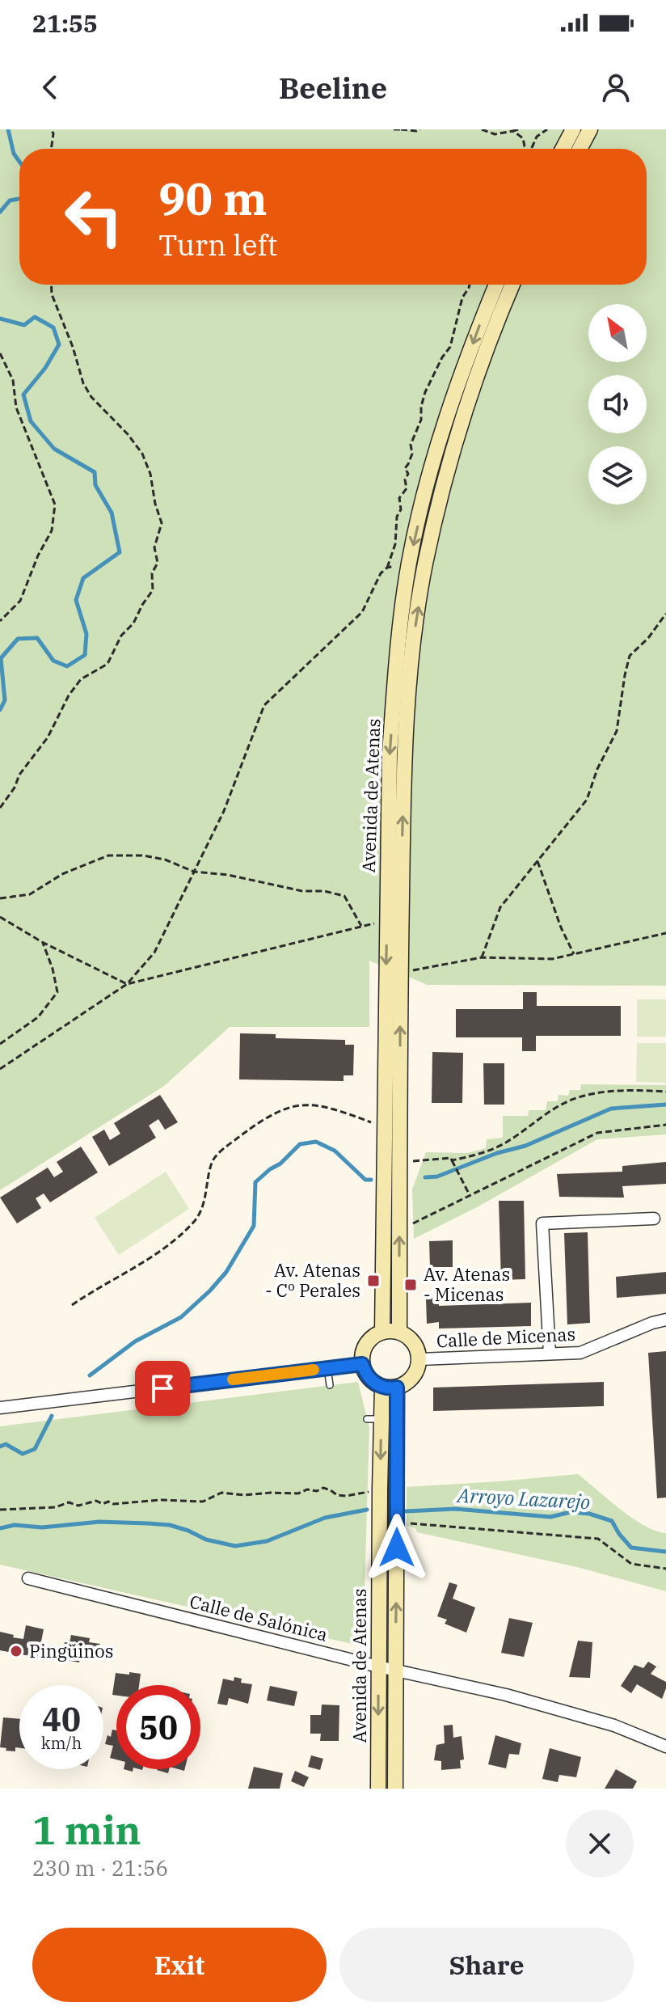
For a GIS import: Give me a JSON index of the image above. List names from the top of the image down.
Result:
{
  "streets": {
    "main road": ["Avenida de Atenas"],
    "street": ["Calle de Micenas", "Calle de Salónica"]
  },
  "crossings": [
    ["Avenida de Atenas", "Calle de Micenas"],
    ["Avenida de Atenas", "Calle de Salónica"]
  ],
  "water": ["Arroyo Lazarejo"],
  "places": {
    "transit": ["Av. Atenas - Cº Perales", "Av. Atenas - Micenas"],
    "other": ["Pingüinos"]
  },
  "north": "top left",
  "page": {
    "status": "21:55",
    "header": "Beeline",
    "turn": ["90 m", "Turn left"],
    "speed": "40 km/h",
    "limit": "50",
    "heading": ["1 min", "230 m · 21:56"],
    "buttons": ["Exit", "Share"]
  }
}
